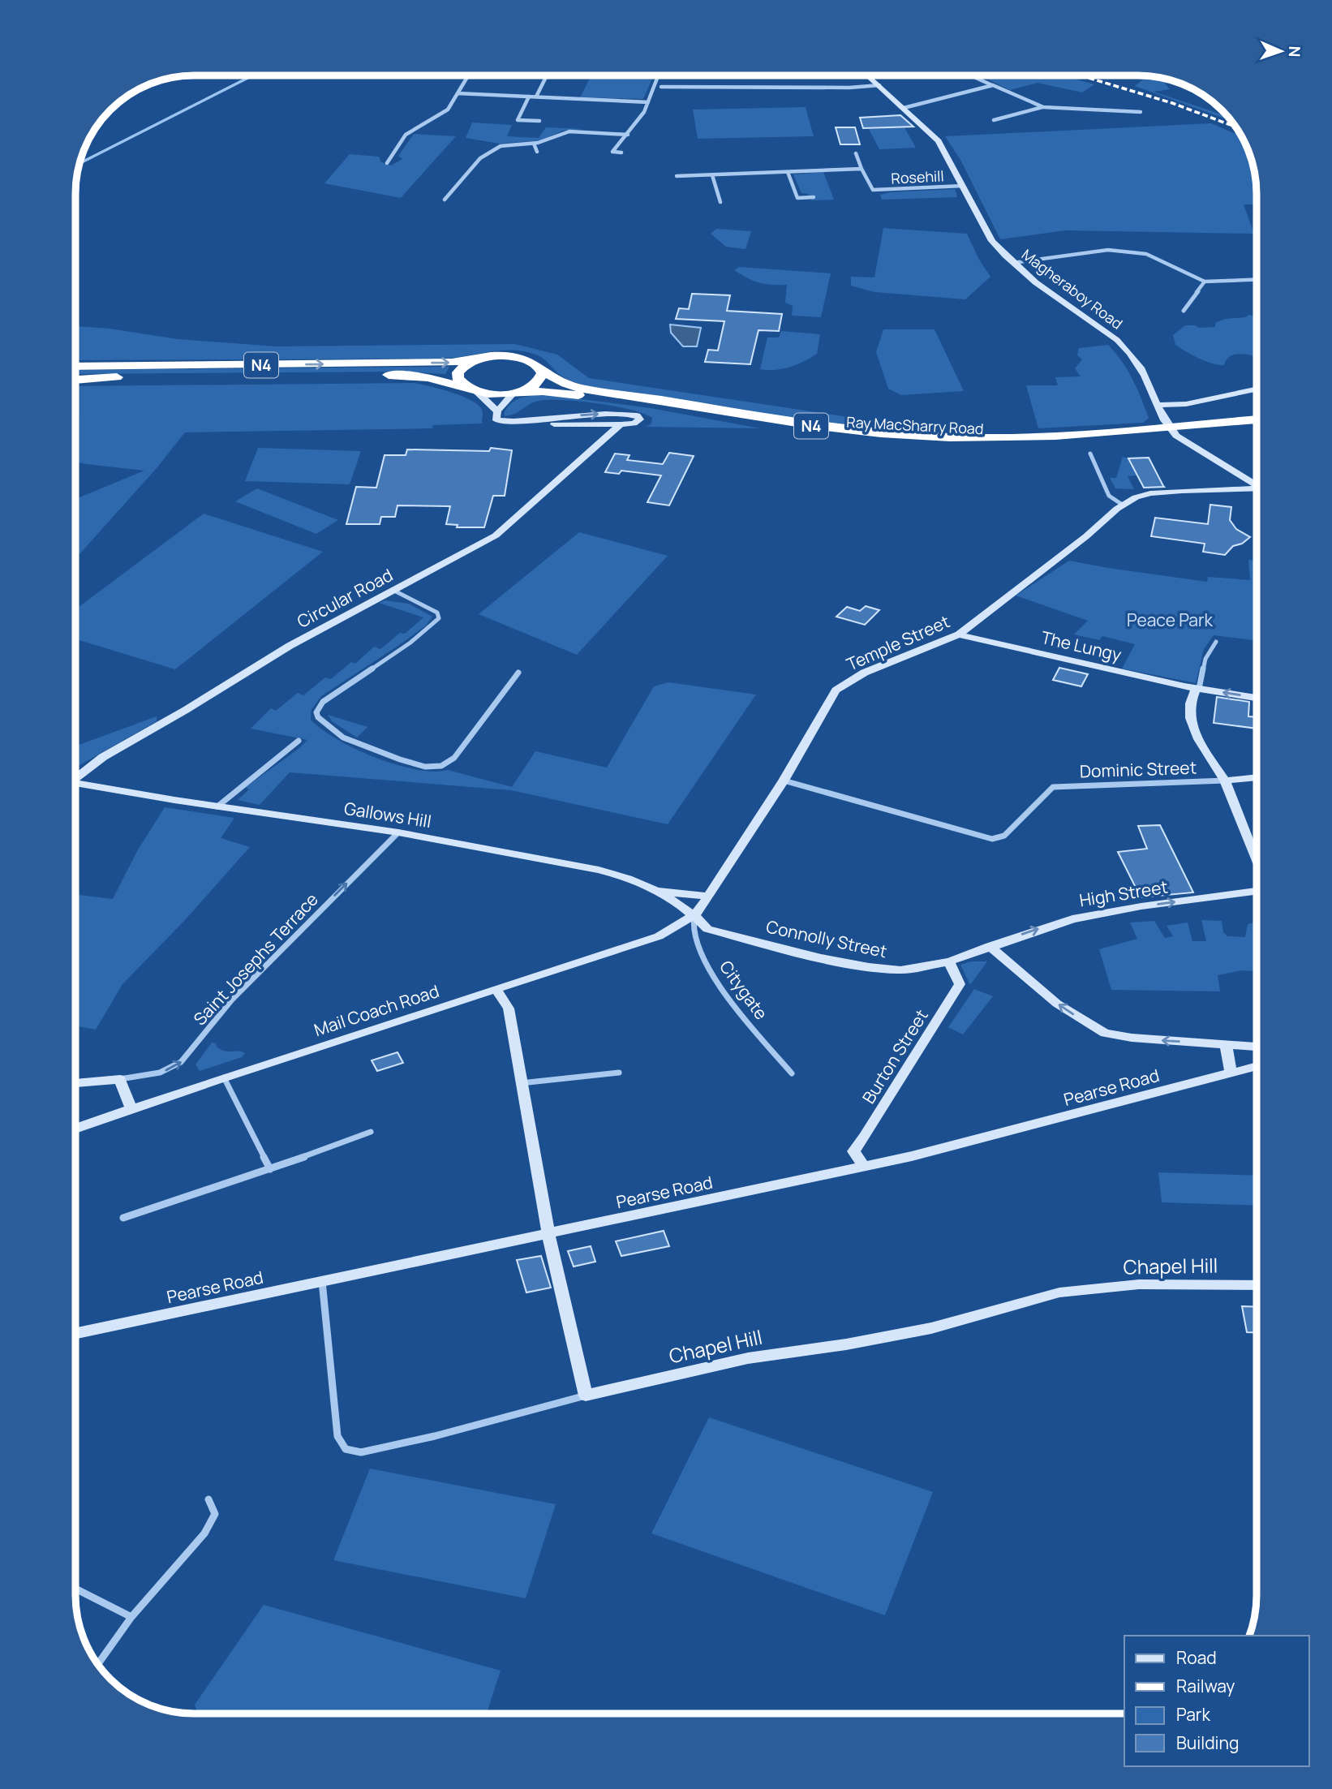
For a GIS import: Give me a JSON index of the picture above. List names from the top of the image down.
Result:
{
  "streets": {
    "highway": ["N4", "Ray MacSharry Road"],
    "street": [
      "Rosehill",
      "Magheraboy Road",
      "Circular Road",
      "Temple Street",
      "The Lungy",
      "Dominic Street",
      "Gallows Hill",
      "High Street",
      "Connolly Street",
      "Saint Josephs Terrace",
      "Citygate",
      "Mail Coach Road",
      "Burton Street",
      "Pearse Road",
      "Chapel Hill"
    ]
  },
  "crossings": [
    ["Rosehill", "Magheraboy Road"],
    ["Magheraboy Road", "N4"],
    ["Magheraboy Road", "Ray MacSharry Road"],
    ["N4", "Ray MacSharry Road"],
    ["Temple Street", "The Lungy"],
    ["Temple Street", "Dominic Street"],
    ["Temple Street", "Gallows Hill"],
    ["Temple Street", "Connolly Street"],
    ["Temple Street", "Citygate"],
    ["Temple Street", "Mail Coach Road"],
    ["Gallows Hill", "Connolly Street"],
    ["Gallows Hill", "Saint Josephs Terrace"],
    ["Gallows Hill", "Citygate"],
    ["Gallows Hill", "Mail Coach Road"],
    ["High Street", "Connolly Street"],
    ["Connolly Street", "Citygate"],
    ["Connolly Street", "Mail Coach Road"],
    ["Connolly Street", "Burton Street"],
    ["Citygate", "Mail Coach Road"],
    ["Burton Street", "Pearse Road"],
    ["Pearse Road", "Chapel Hill"]
  ],
  "one_way": ["High Street", "Saint Josephs Terrace"],
  "parks": ["Peace Park"],
  "legend": [
    "Road",
    "Railway",
    "Park",
    "Building"
  ],
  "north": "right"
}
